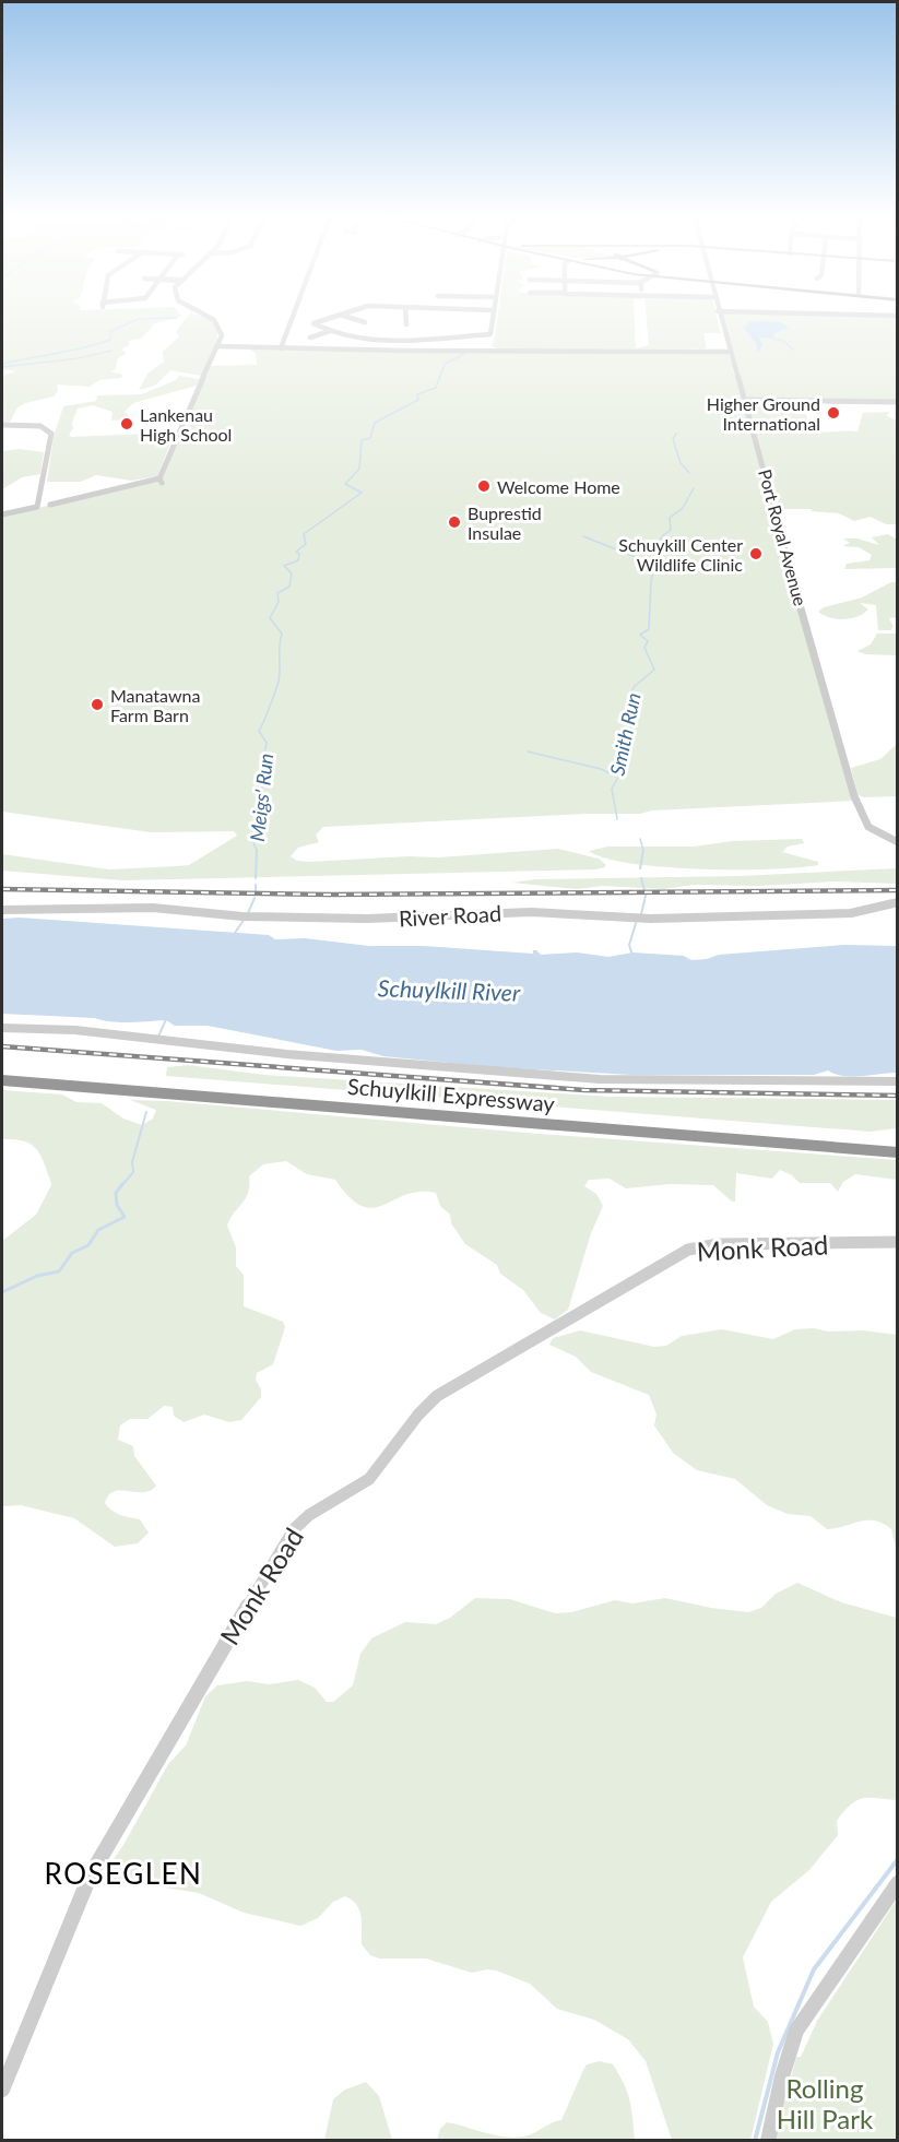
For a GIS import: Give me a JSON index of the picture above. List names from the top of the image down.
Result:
{
  "streets": {
    "highway": ["Schuylkill Expressway"],
    "street": ["Port Royal Avenue", "River Road", "Monk Road"]
  },
  "districts": ["ROSEGLEN"],
  "water": ["Smith Run", "Meigs' Run", "Schuylkill River"],
  "parks": ["Rolling Hill Park"],
  "places": [
    "Higher Ground International",
    "Lankenau High School",
    "Welcome Home",
    "Buprestid Insulae",
    "Schuykill Center Wildlife Clinic",
    "Manatawna Farm Barn"
  ]
}
